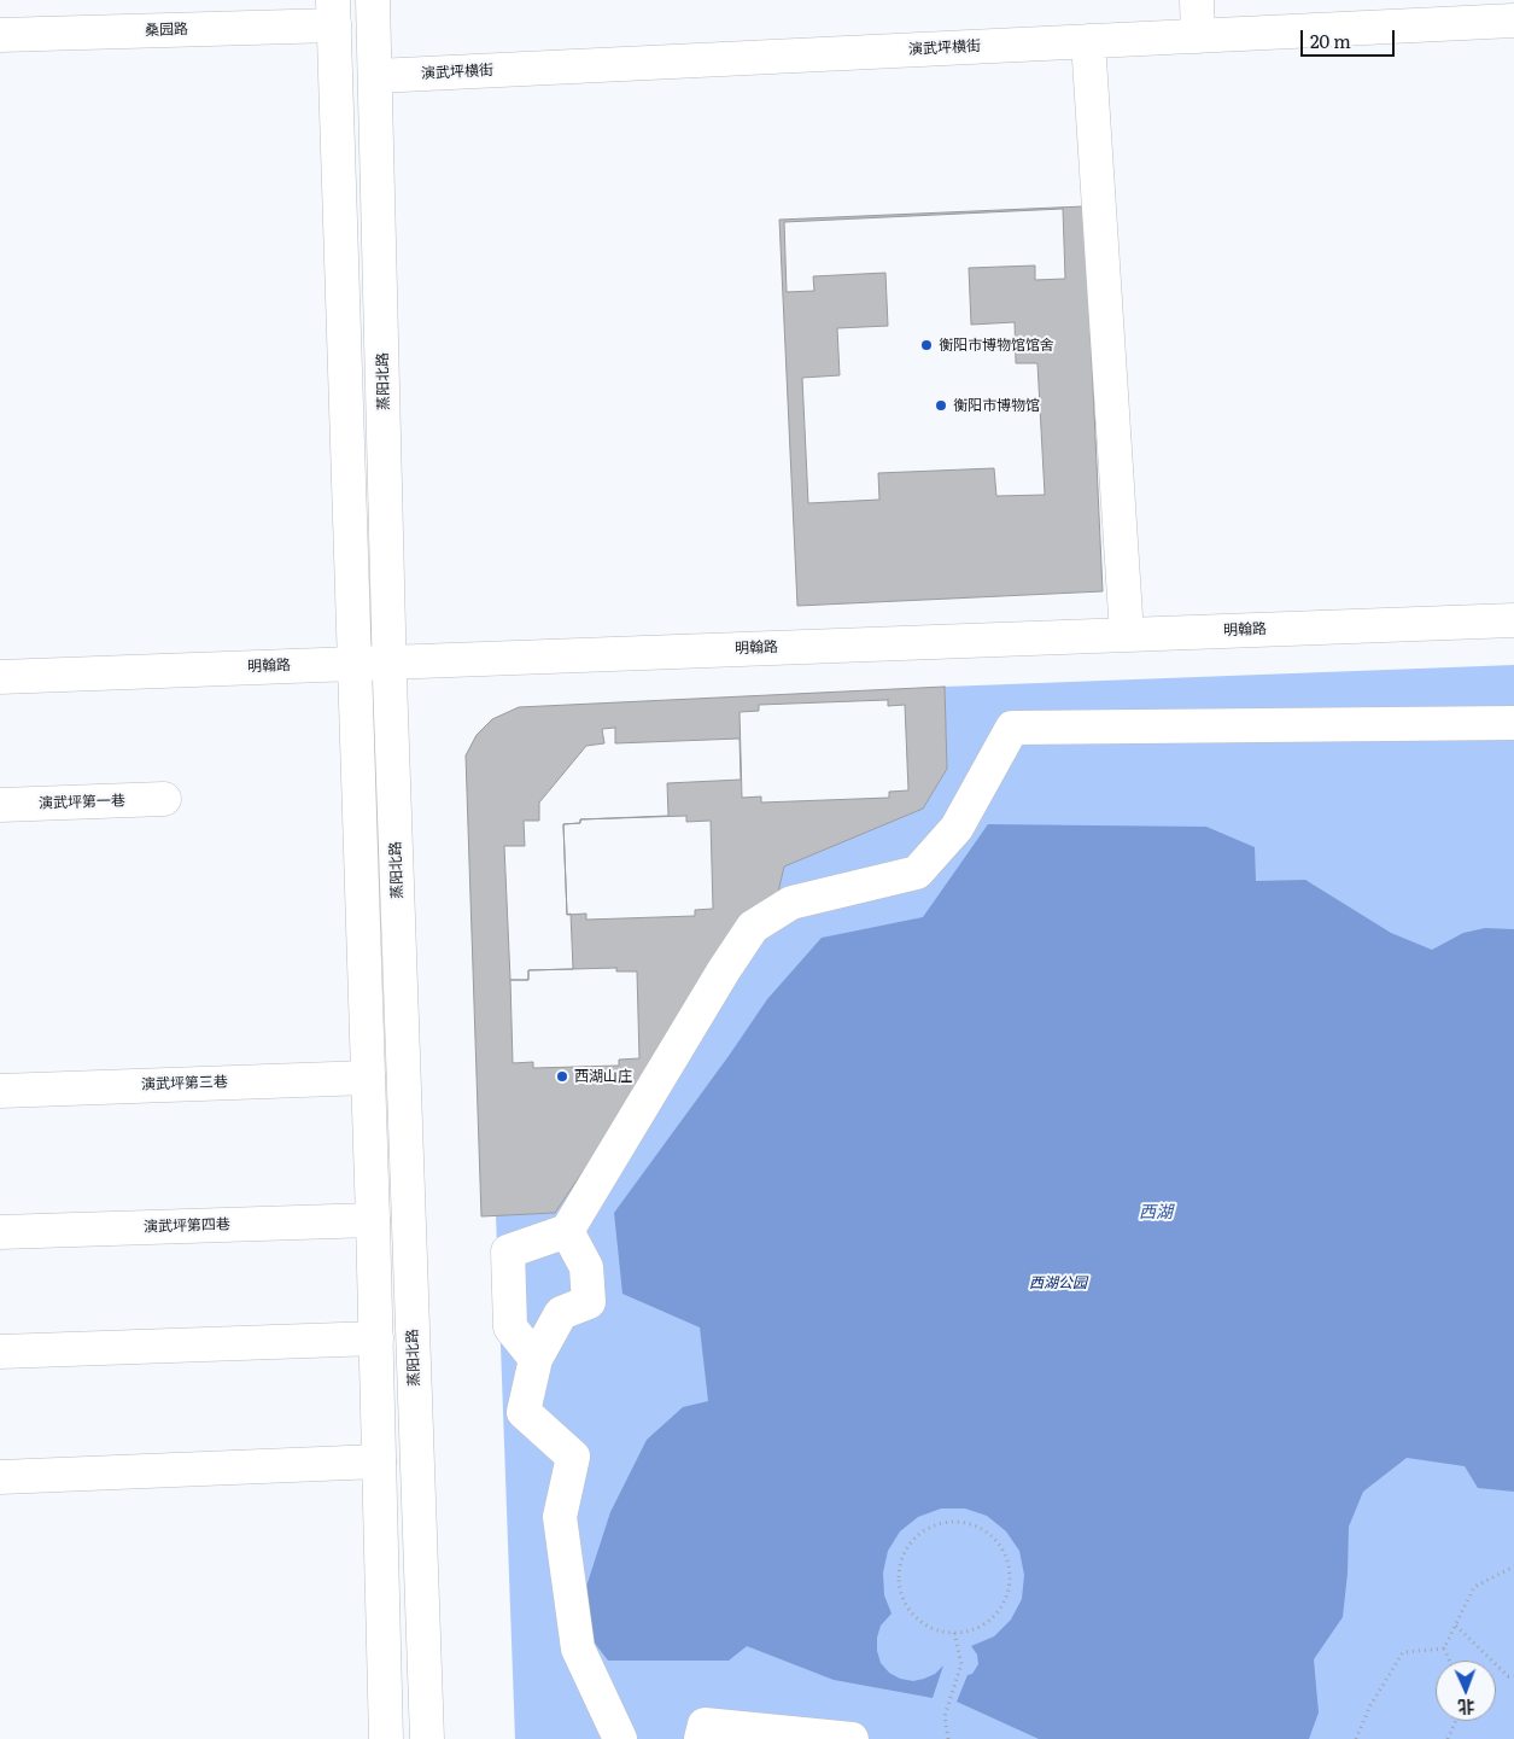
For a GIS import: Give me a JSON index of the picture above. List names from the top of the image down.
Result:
{
  "streets": {
    "street": [
      "桑园路",
      "演武坪横街",
      "蒸阳北路",
      "明翰路",
      "演武坪第一巷",
      "演武坪第三巷",
      "演武坪第四巷"
    ]
  },
  "crossings": [
    ["演武坪横街", "蒸阳北路"],
    ["蒸阳北路", "明翰路"]
  ],
  "water": ["西湖"],
  "parks": ["西湖公园"],
  "places": ["衡阳市博物馆馆舍", "衡阳市博物馆", "西湖山庄"],
  "scale_bar": "20 m",
  "north": "bottom"
}
